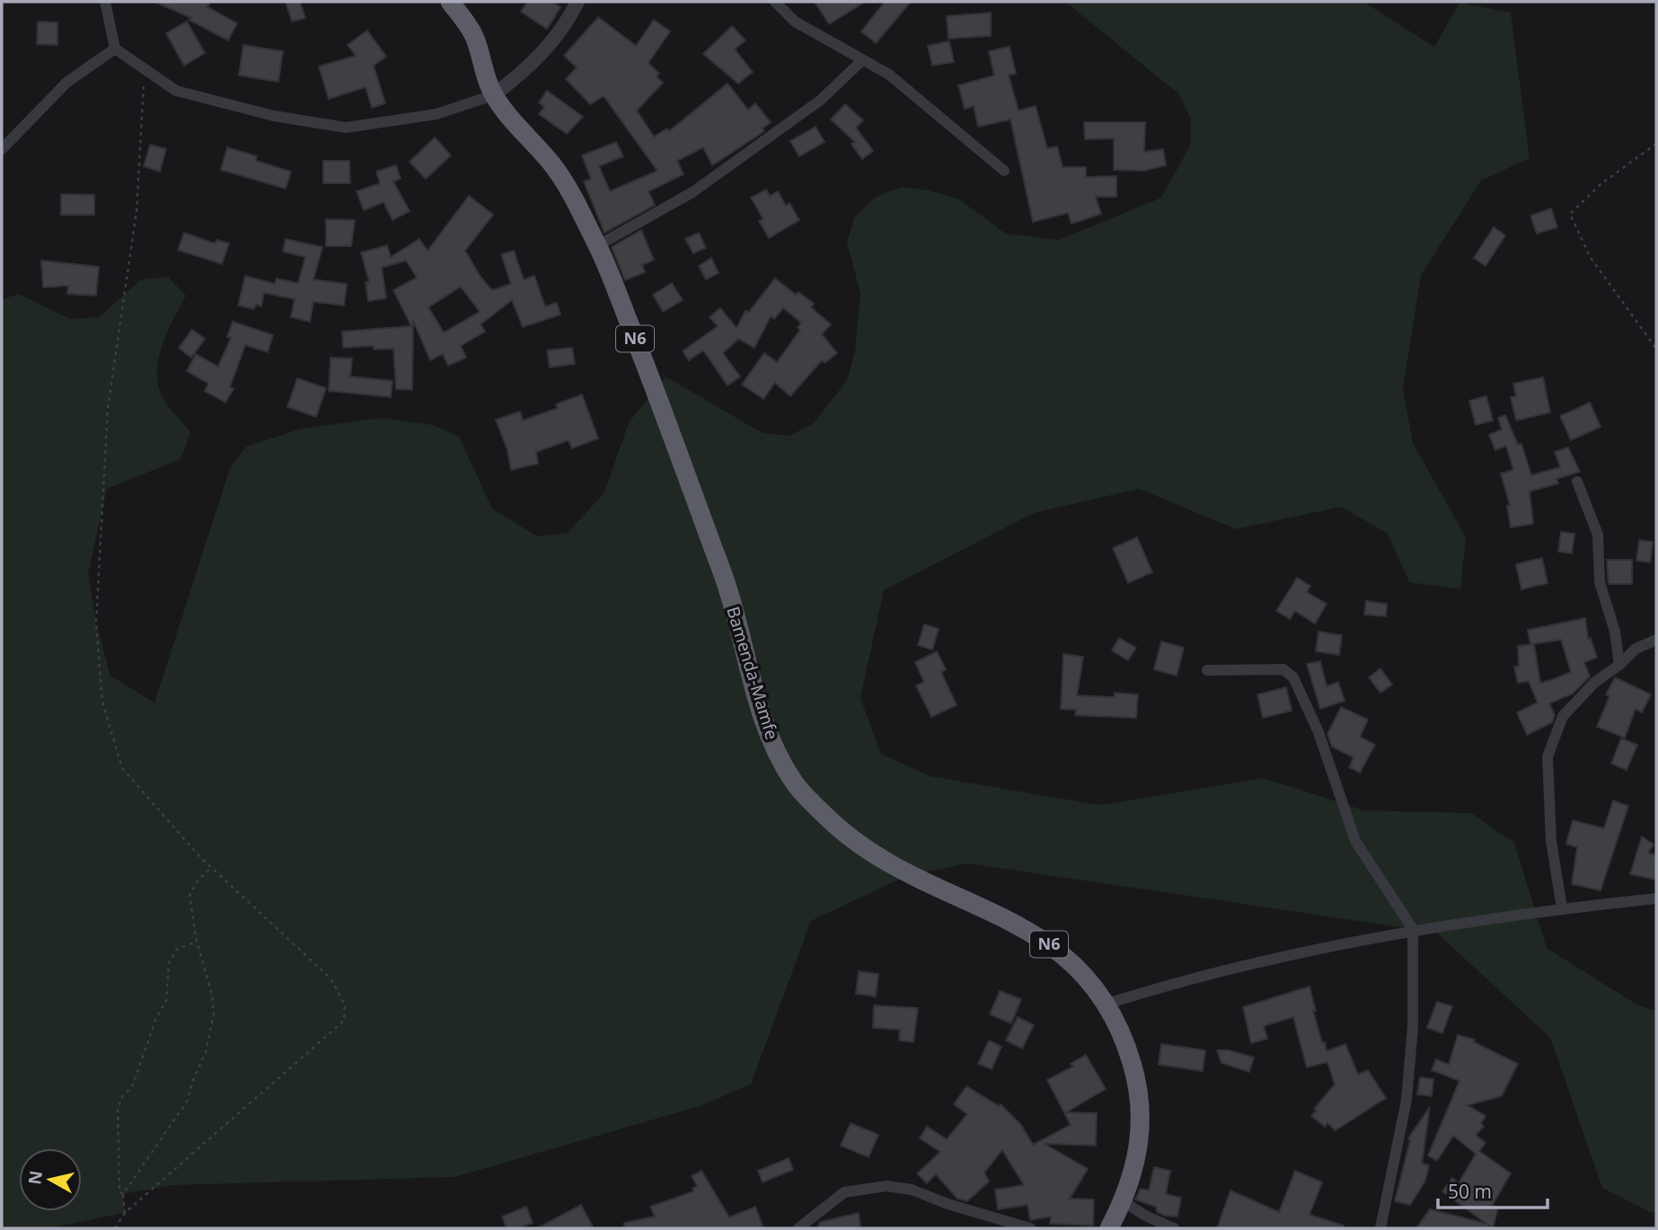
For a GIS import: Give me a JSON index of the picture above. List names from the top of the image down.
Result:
{
  "streets": {
    "highway": ["N6", "Bamenda-Mamfe"]
  },
  "scale_bar": "50 m",
  "north": "left"
}
